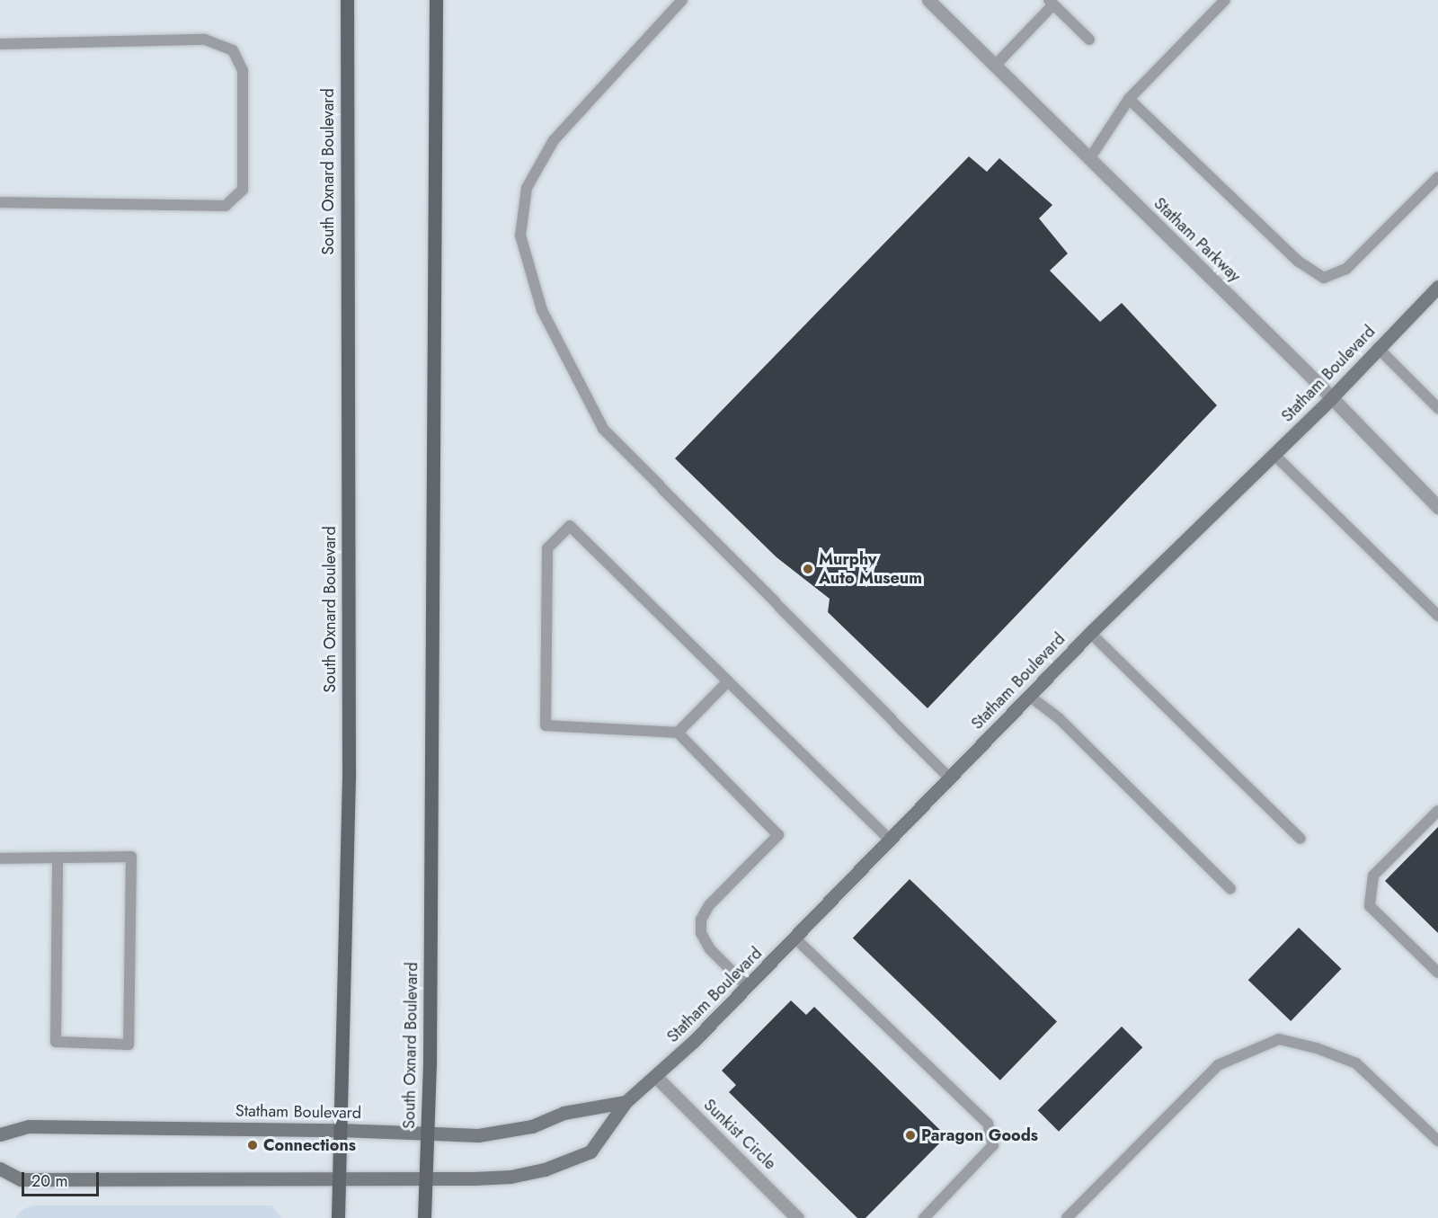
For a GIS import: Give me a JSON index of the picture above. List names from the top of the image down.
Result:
{
  "streets": {
    "main road": ["South Oxnard Boulevard"],
    "street": ["Statham Parkway", "Statham Boulevard", "Sunkist Circle"]
  },
  "crossings": [
    ["South Oxnard Boulevard", "Statham Boulevard"],
    ["Statham Parkway", "Statham Boulevard"],
    ["Statham Boulevard", "Sunkist Circle"]
  ],
  "places": ["Murphy Auto Museum", "Paragon Goods", "Connections"],
  "scale_bar": "20 m"
}
